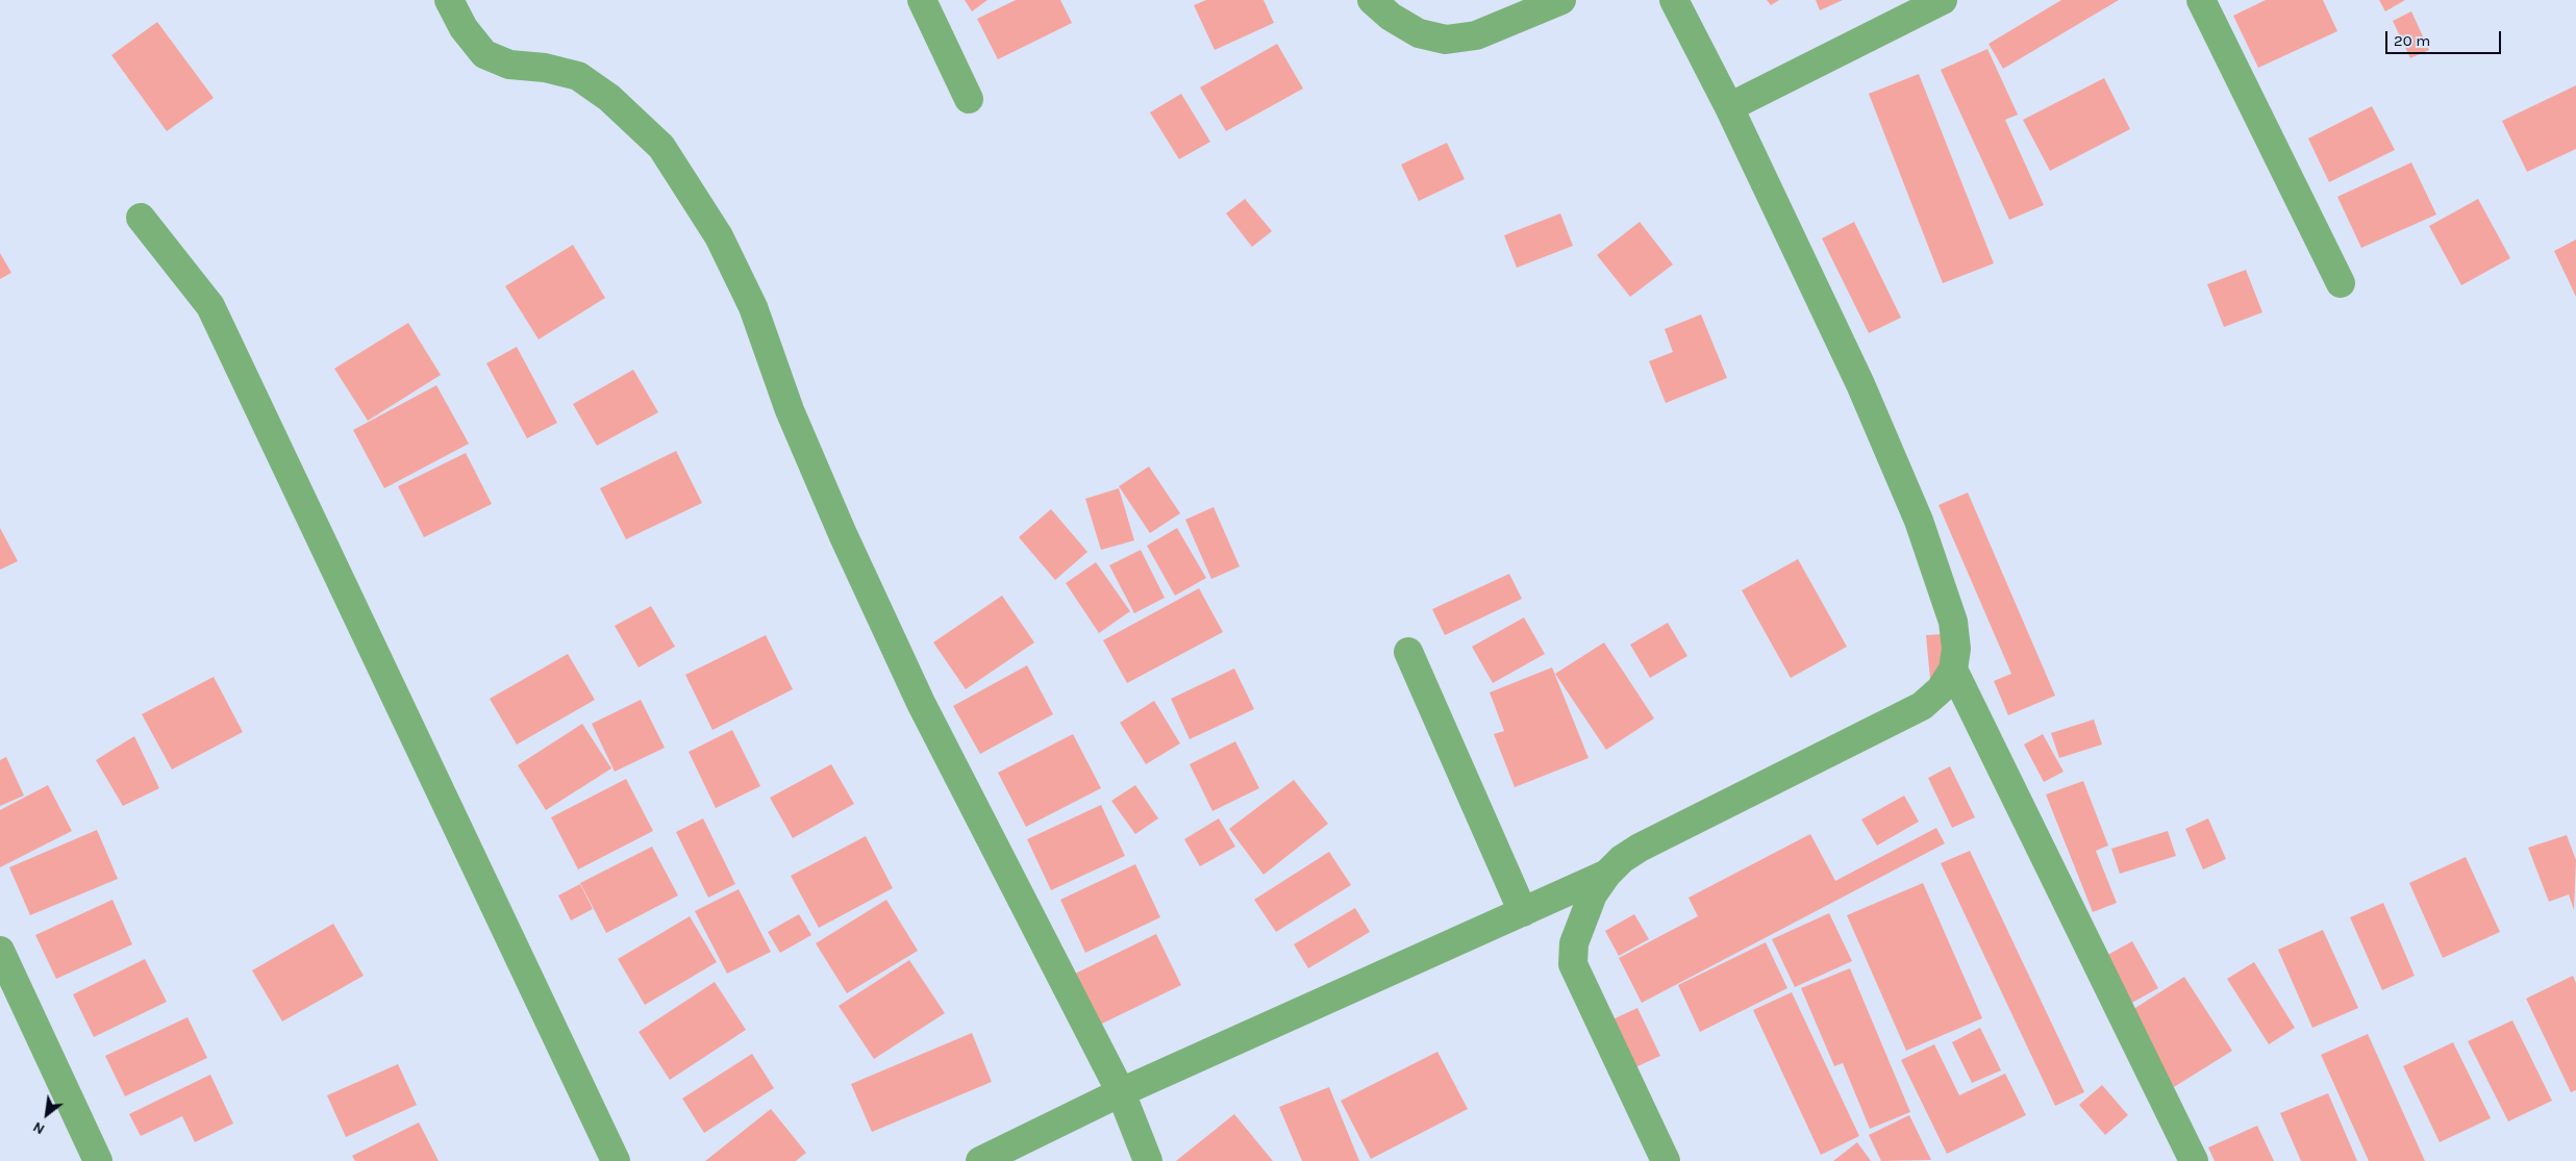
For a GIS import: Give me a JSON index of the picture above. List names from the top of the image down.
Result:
{
  "scale_bar": "20 m",
  "north": "bottom left"
}
